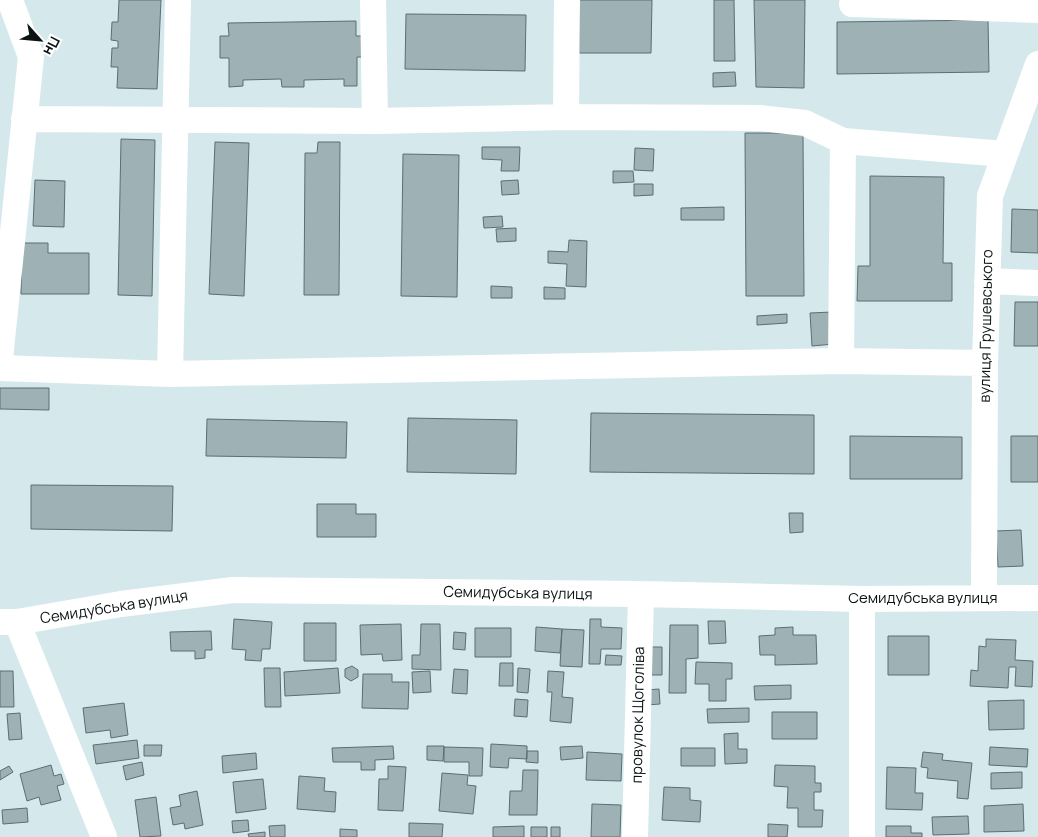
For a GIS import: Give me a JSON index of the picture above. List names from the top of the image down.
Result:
{
  "streets": {
    "street": ["вулиця Грушевського", "Семидубська вулиця", "провулок Щоголіва"]
  },
  "crossings": [
    ["вулиця Грушевського", "Семидубська вулиця"],
    ["Семидубська вулиця", "провулок Щоголіва"]
  ],
  "north": "bottom right"
}
